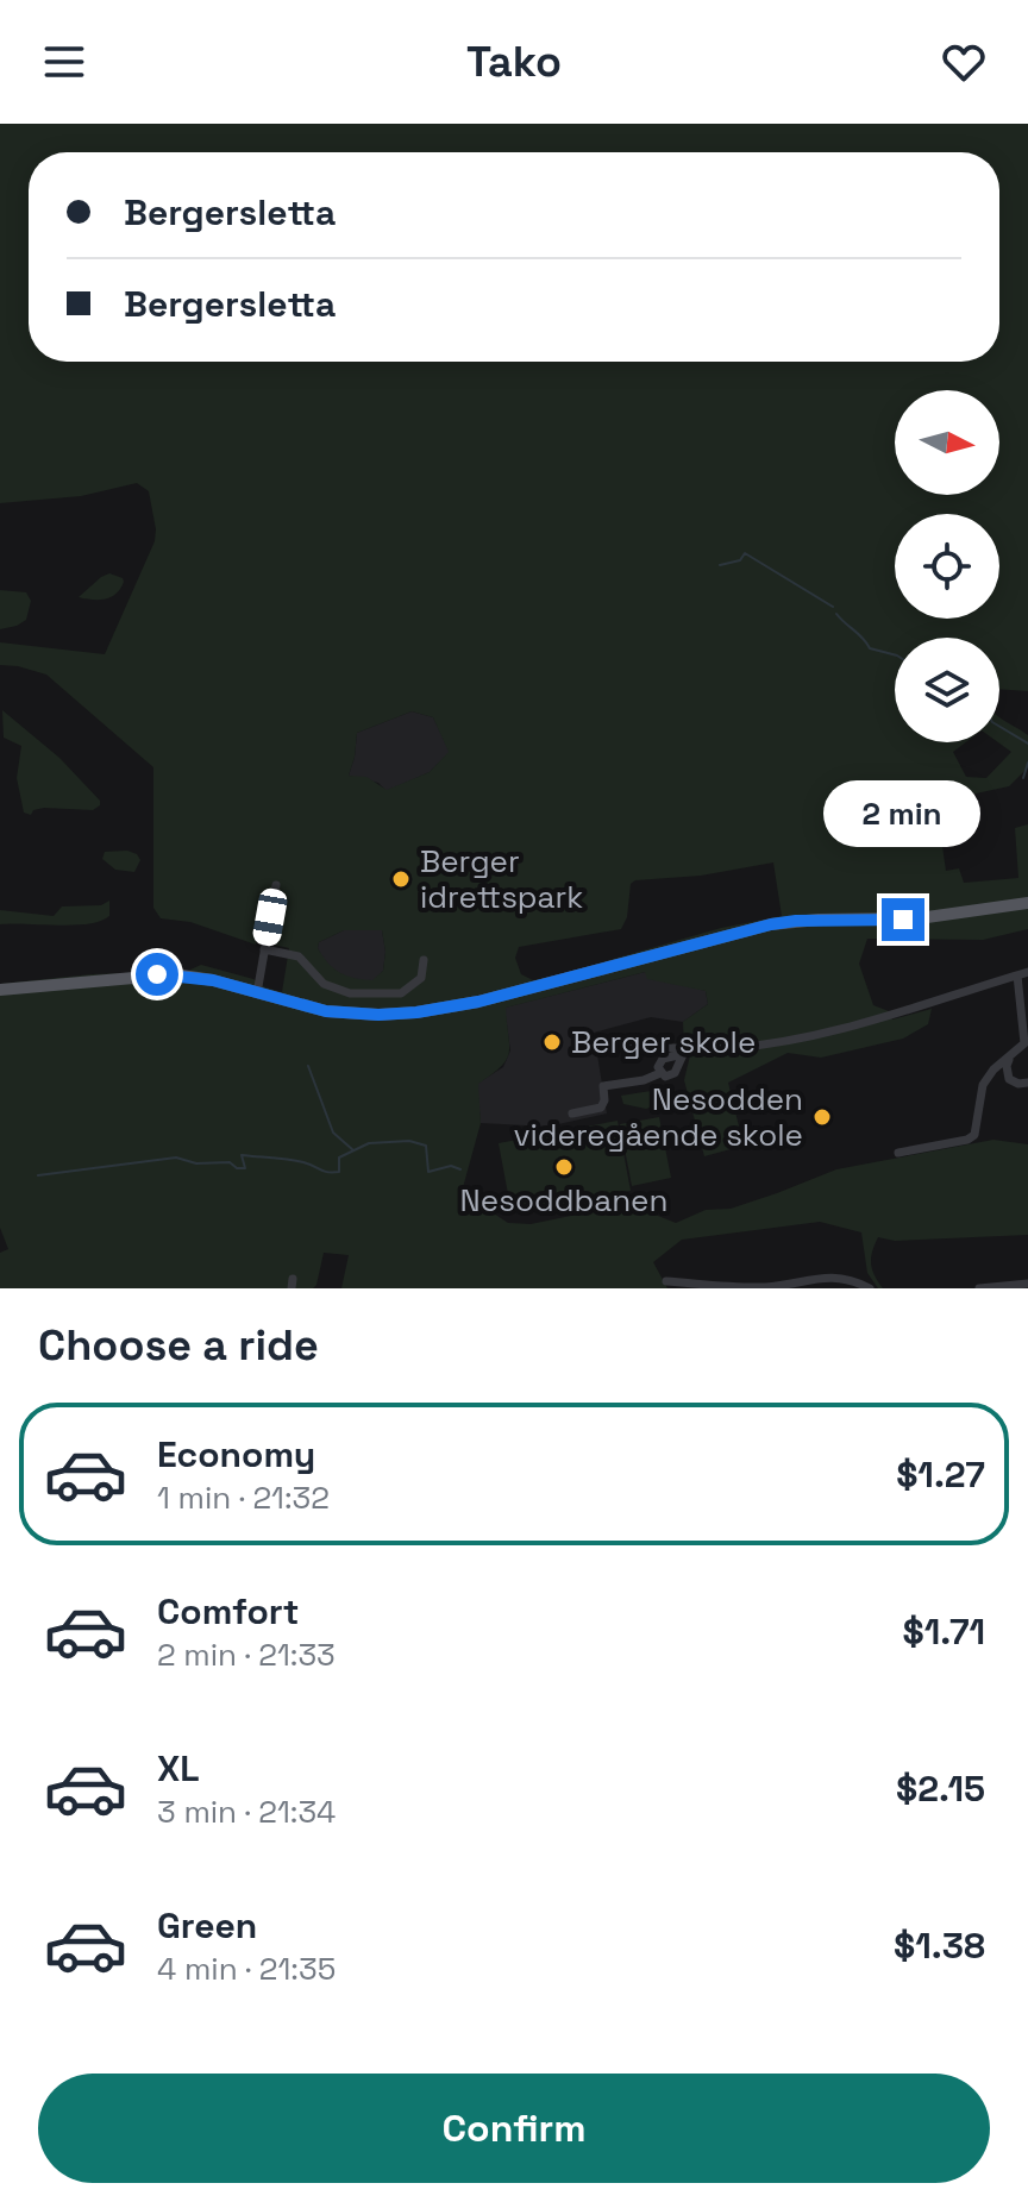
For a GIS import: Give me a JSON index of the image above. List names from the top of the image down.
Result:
{
  "places": [
    "Berger idrettspark",
    "Berger skole",
    "Nesodden videregående skole",
    "Nesoddbanen"
  ],
  "north": "right",
  "page": {
    "header": "Tako",
    "banner": ["Bergersletta", "Bergersletta"],
    "bubble": "2 min",
    "heading": "Choose a ride",
    "list": [
      {
        "name": "Economy",
        "note": "1 min · 21:32",
        "value": "$1.27"
      },
      {
        "name": "Comfort",
        "note": "2 min · 21:33",
        "value": "$1.71"
      },
      {
        "name": "XL",
        "note": "3 min · 21:34",
        "value": "$2.15"
      },
      {
        "name": "Green",
        "note": "4 min · 21:35",
        "value": "$1.38"
      }
    ],
    "buttons": "Confirm"
  }
}
